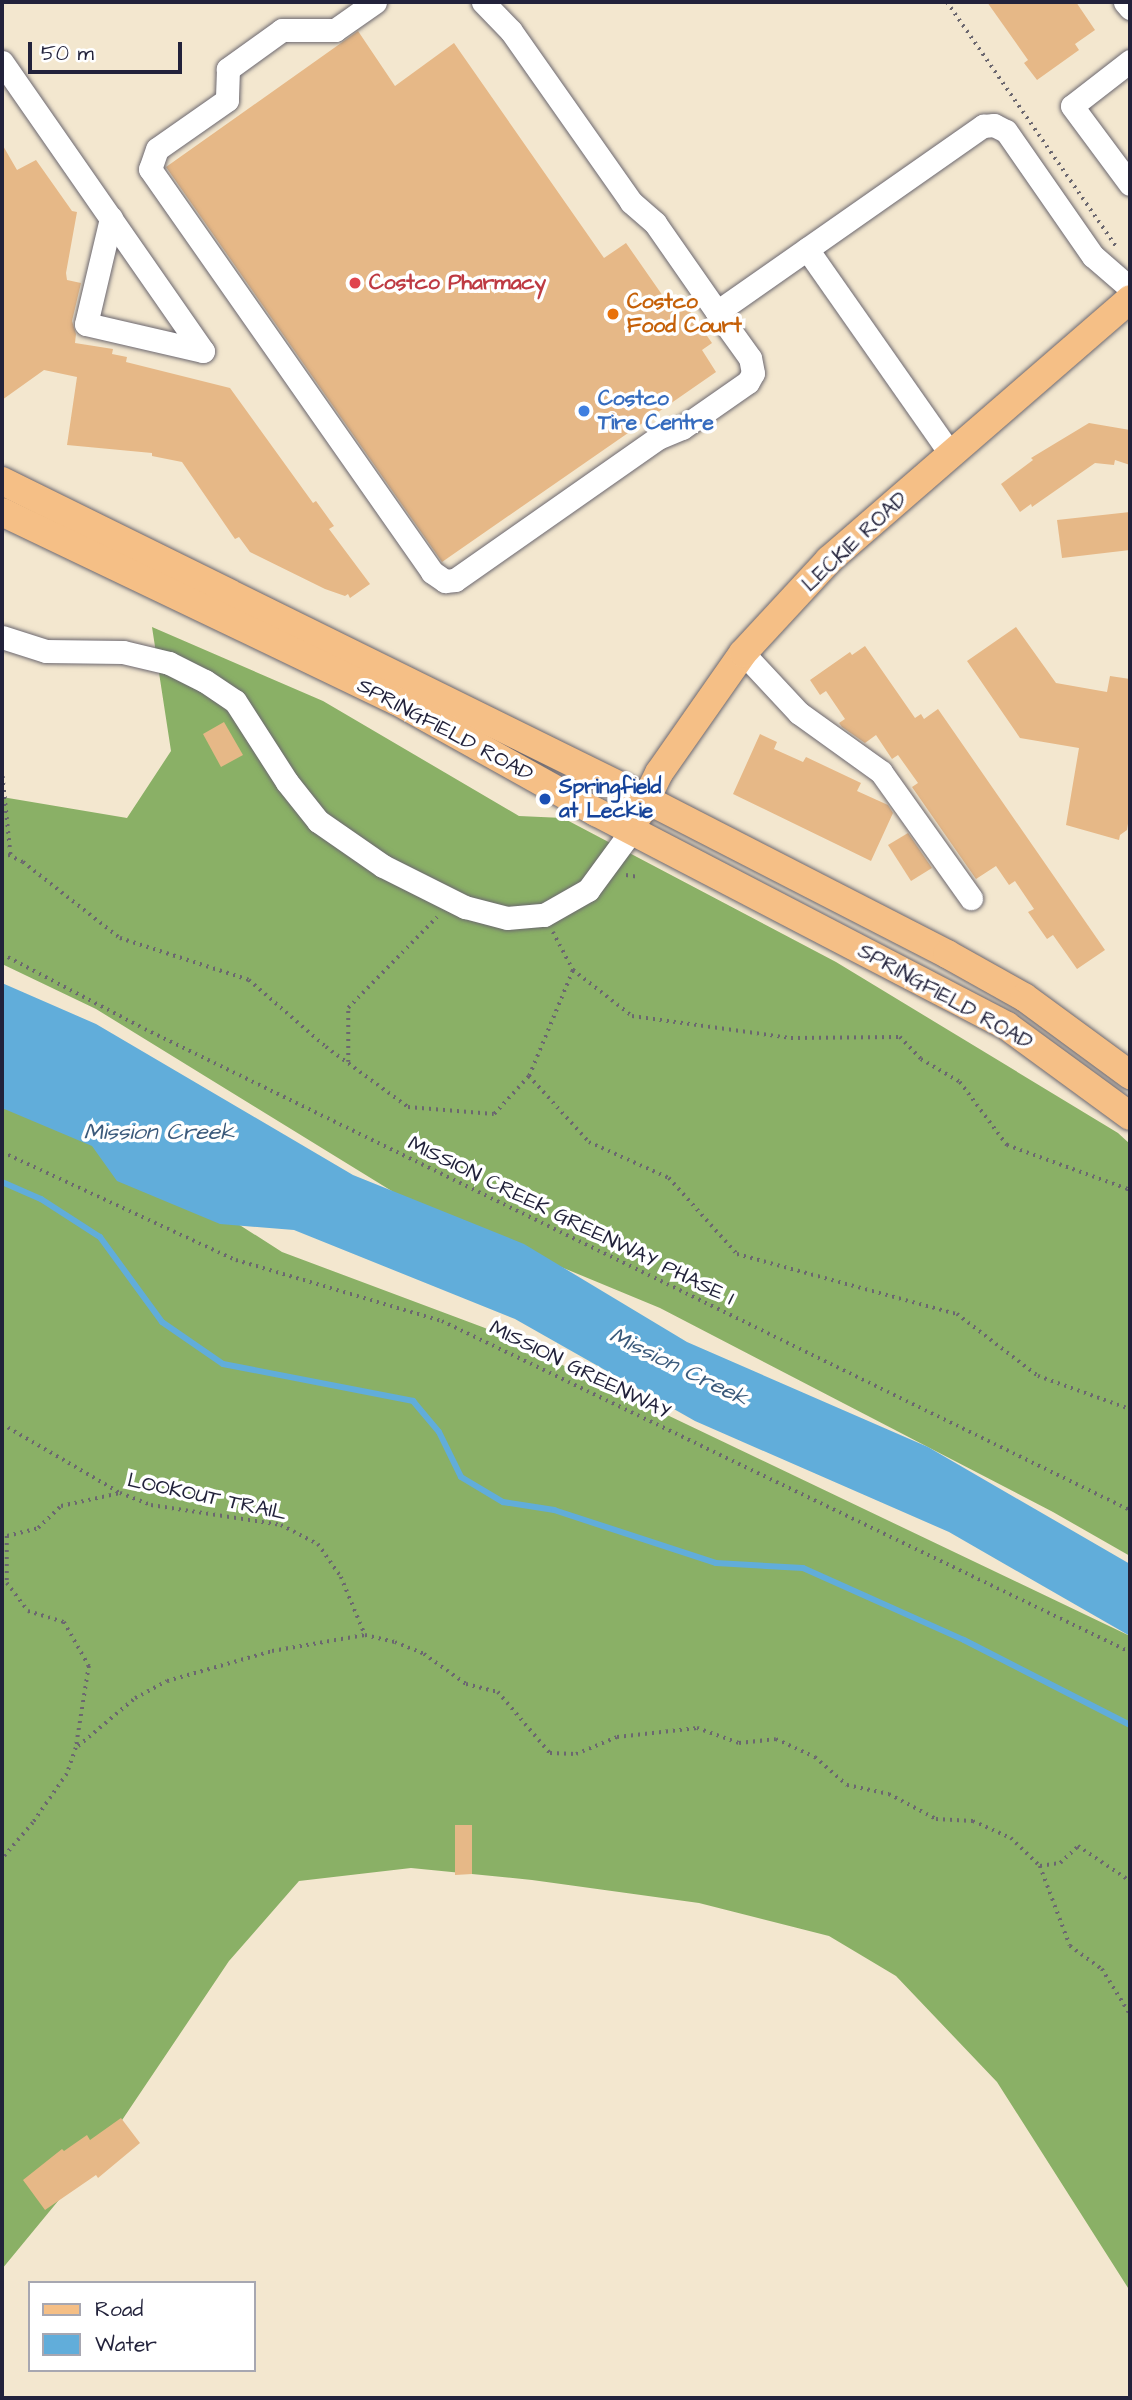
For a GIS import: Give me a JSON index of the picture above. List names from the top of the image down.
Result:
{
  "streets": {
    "main road": ["LECKIE ROAD", "SPRINGFIELD ROAD"],
    "path": ["MISSION CREEK GREENWAY PHASE I", "MISSION GREENWAY", "LOOKOUT TRAIL"]
  },
  "crossings": [
    ["LECKIE ROAD", "SPRINGFIELD ROAD"]
  ],
  "water": ["Mission Creek"],
  "places": [
    "Costco Pharmacy",
    "Costco Food Court",
    "Costco Tire Centre",
    "Springfield at Leckie"
  ],
  "legend": ["Road", "Water"],
  "scale_bar": "50 m"
}
